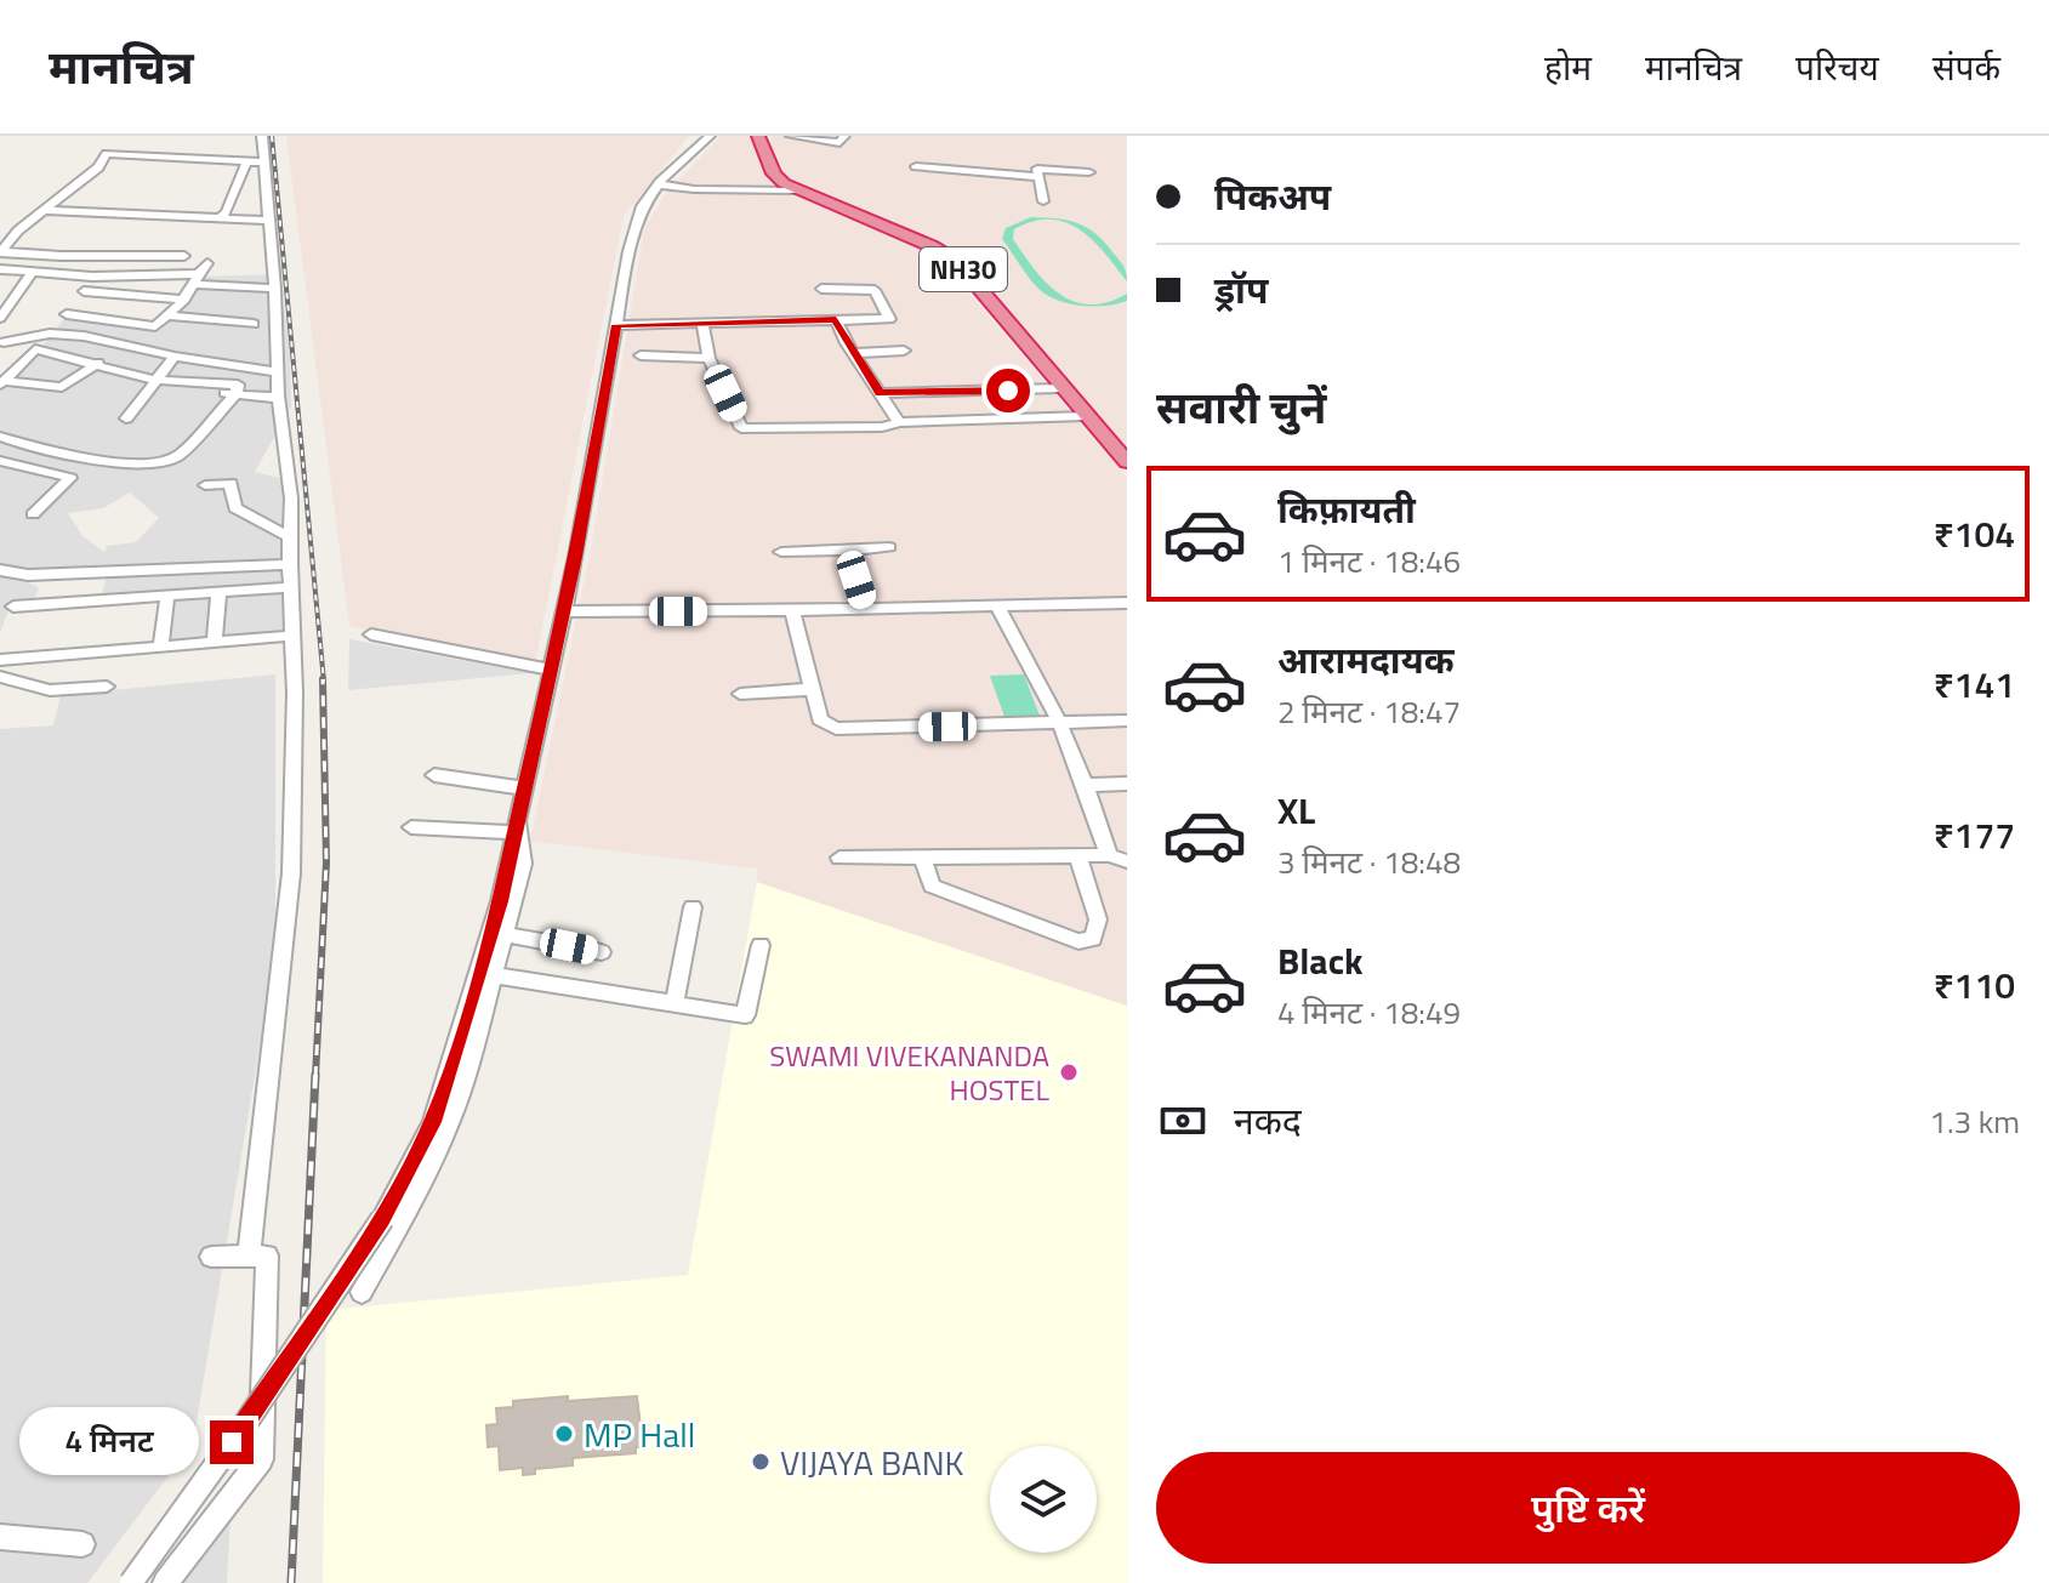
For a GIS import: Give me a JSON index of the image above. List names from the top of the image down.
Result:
{
  "streets": {
    "highway": ["NH30"]
  },
  "places": ["SWAMI VIVEKANANDA HOSTEL", "MP Hall", "VIJAYA BANK"],
  "page": {
    "header": "मानचित्र",
    "nav": [
      "होम",
      "मानचित्र",
      "परिचय",
      "संपर्क"
    ],
    "banner": ["पिकअप", "ड्रॉप"],
    "heading": "सवारी चुनें",
    "list": [
      {
        "name": "किफ़ायती",
        "note": "1 मिनट · 18:46",
        "value": "₹104"
      },
      {
        "name": "आरामदायक",
        "note": "2 मिनट · 18:47",
        "value": "₹141"
      },
      {
        "name": "XL",
        "note": "3 मिनट · 18:48",
        "value": "₹177"
      },
      {
        "name": "Black",
        "note": "4 मिनट · 18:49",
        "value": "₹110"
      }
    ],
    "pay": ["नकद", "1.3 km"],
    "bubble": "4 मिनट",
    "buttons": "पुष्टि करें"
  }
}
